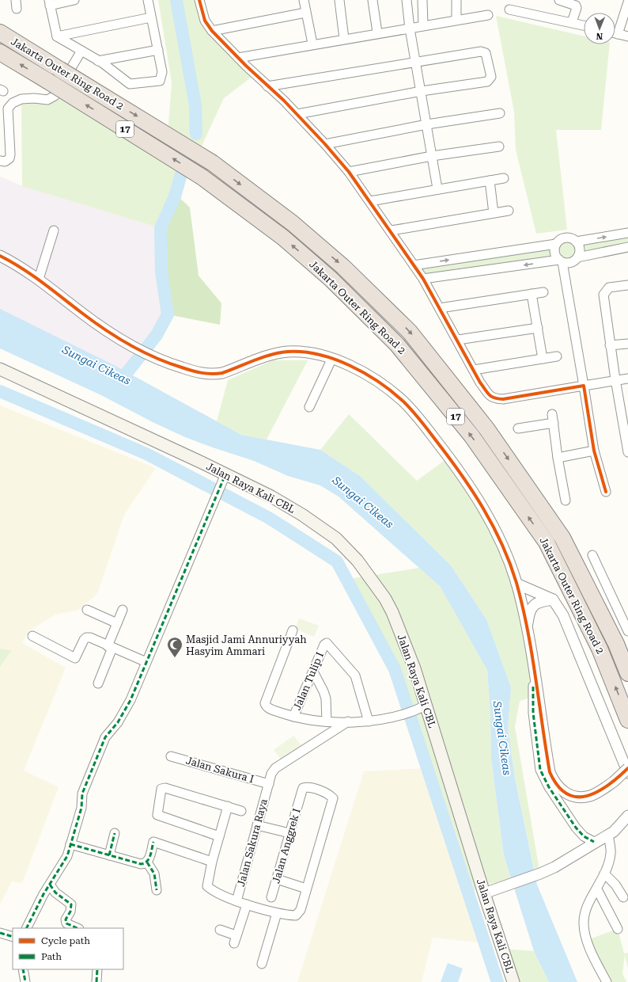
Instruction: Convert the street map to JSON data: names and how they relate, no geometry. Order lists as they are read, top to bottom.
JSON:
{
  "streets": {
    "highway": ["Jakarta Outer Ring Road 2", "17"],
    "main road": ["Jalan Raya Kali CBL"],
    "street": [
      "Jalan Tulip I",
      "Jalan Sakura I",
      "Jalan Sakura Raya",
      "Jalan Anggrek I"
    ]
  },
  "crossings": [
    ["Jalan Sakura I", "Jalan Sakura Raya"]
  ],
  "water": ["Sungai Cikeas"],
  "places": {
    "mosque": ["Masjid Jami Annuriyyah Hasyim Ammari"]
  },
  "legend": ["Cycle path", "Path"],
  "north": "bottom"
}
